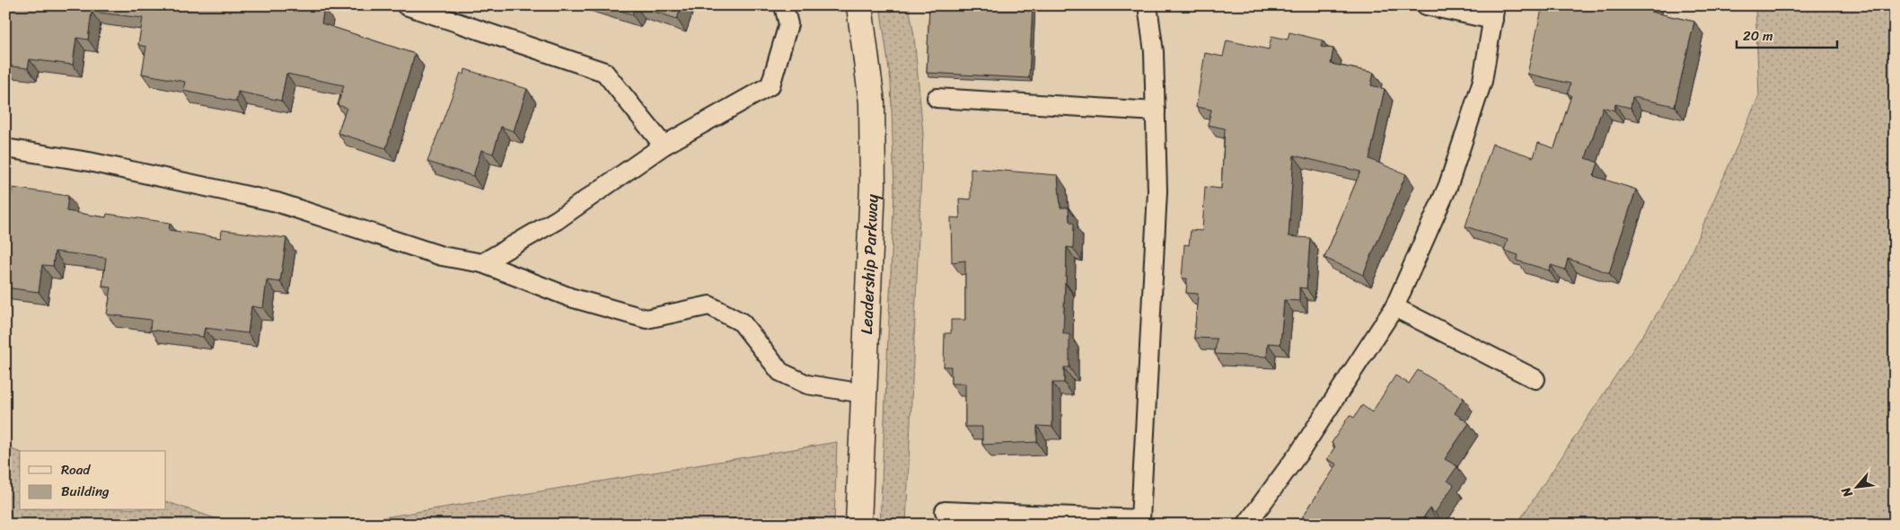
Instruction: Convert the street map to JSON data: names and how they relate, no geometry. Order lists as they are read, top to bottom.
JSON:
{
  "streets": {
    "street": ["Leadership Parkway"]
  },
  "legend": ["Road", "Building"],
  "scale_bar": "20 m",
  "north": "bottom left"
}
